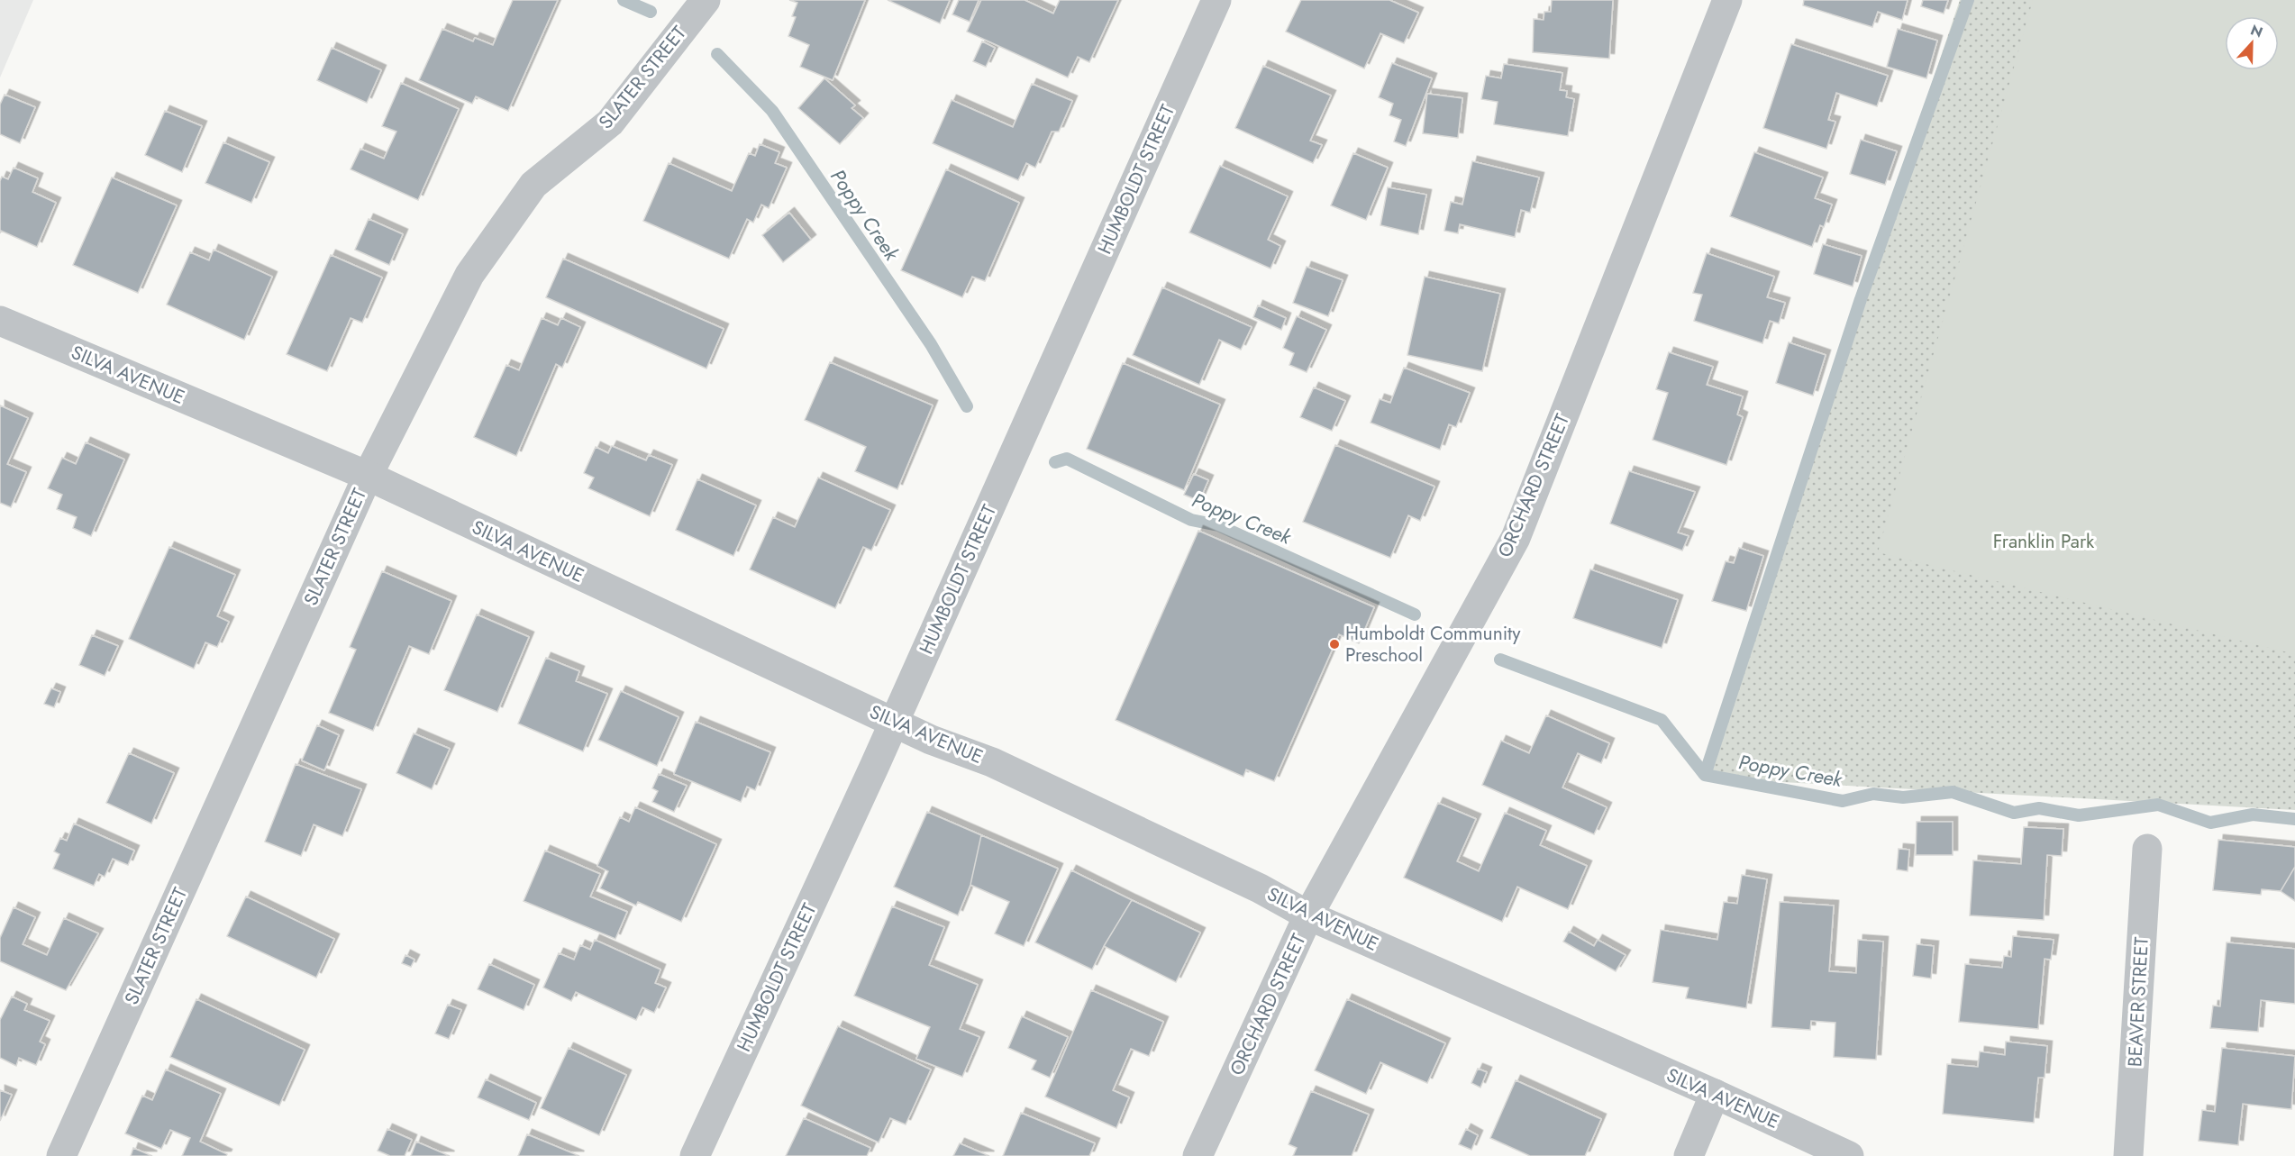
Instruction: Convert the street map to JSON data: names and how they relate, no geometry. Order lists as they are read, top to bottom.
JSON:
{
  "streets": {
    "street": [
      "SLATER STREET",
      "HUMBOLDT STREET",
      "SILVA AVENUE",
      "ORCHARD STREET",
      "BEAVER STREET"
    ]
  },
  "crossings": [
    ["SLATER STREET", "SILVA AVENUE"],
    ["HUMBOLDT STREET", "SILVA AVENUE"],
    ["SILVA AVENUE", "ORCHARD STREET"]
  ],
  "water": ["Poppy Creek"],
  "parks": ["Franklin Park"],
  "places": ["Humboldt Community Preschool"],
  "north": "top"
}
